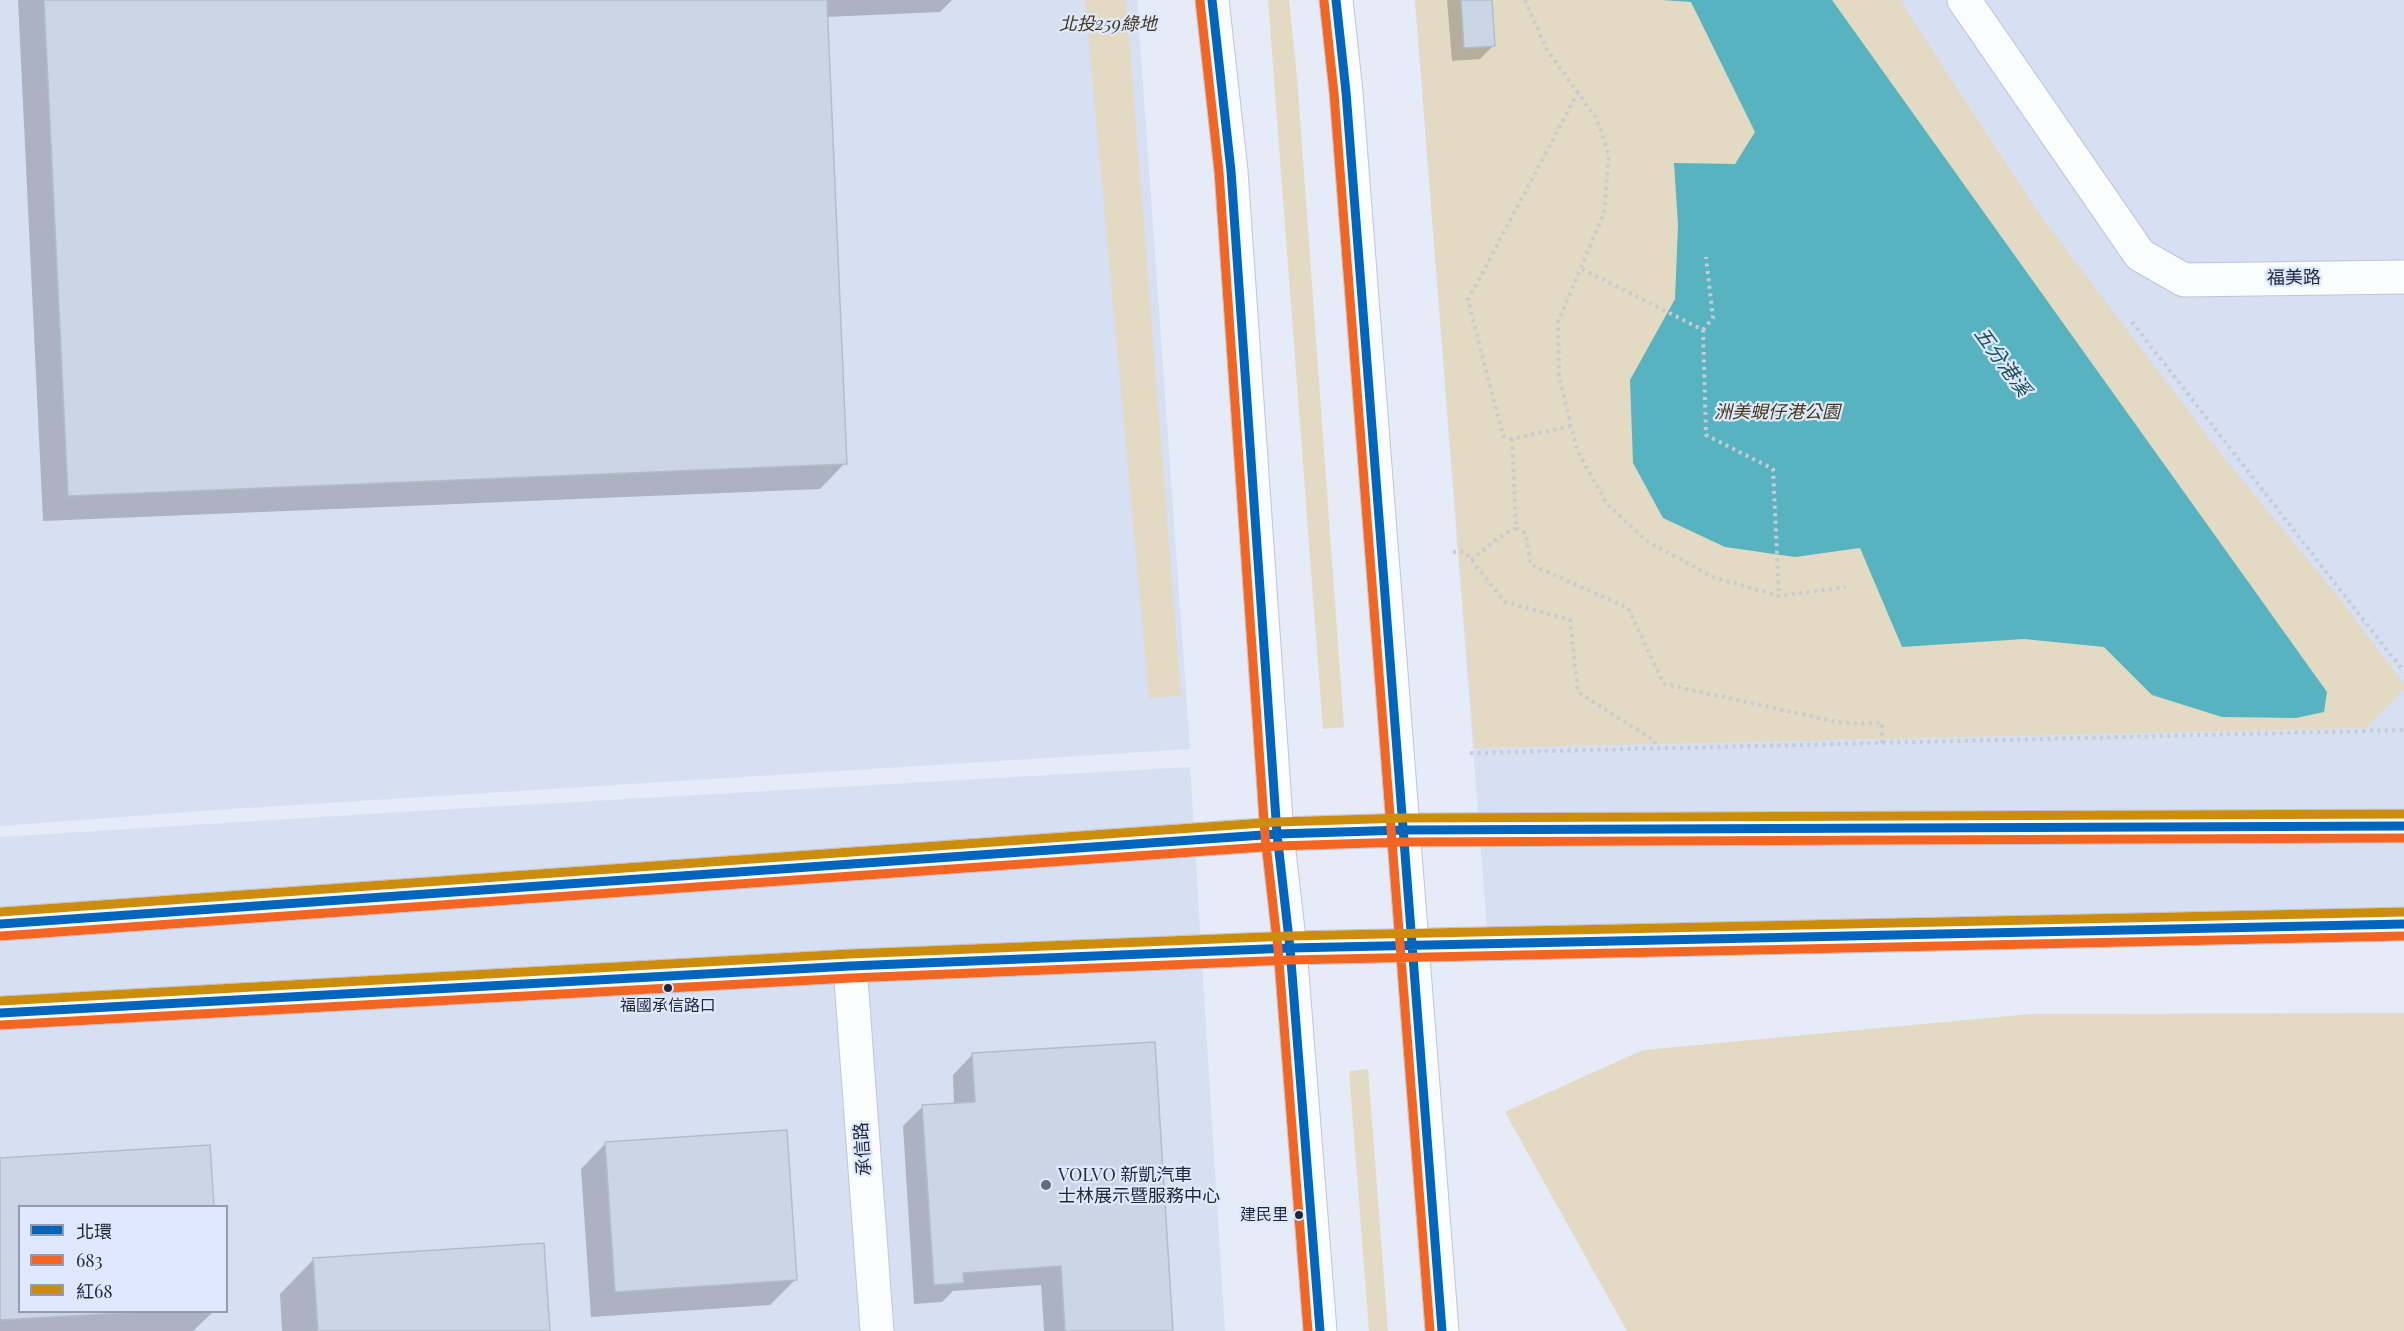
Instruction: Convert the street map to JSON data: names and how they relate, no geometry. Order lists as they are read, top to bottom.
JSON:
{
  "streets": {
    "street": ["福美路", "承信路"]
  },
  "water": ["五分港溪"],
  "parks": ["北投259綠地", "洲美蜆仔港公園"],
  "places": ["福國承信路口", "VOLVO 新凱汽車 士林展示暨服務中心", "建民里"],
  "lines": ["transit line 北環", "transit line 683", "transit line 紅68"],
  "legend": ["北環", "683", "紅68"]
}
